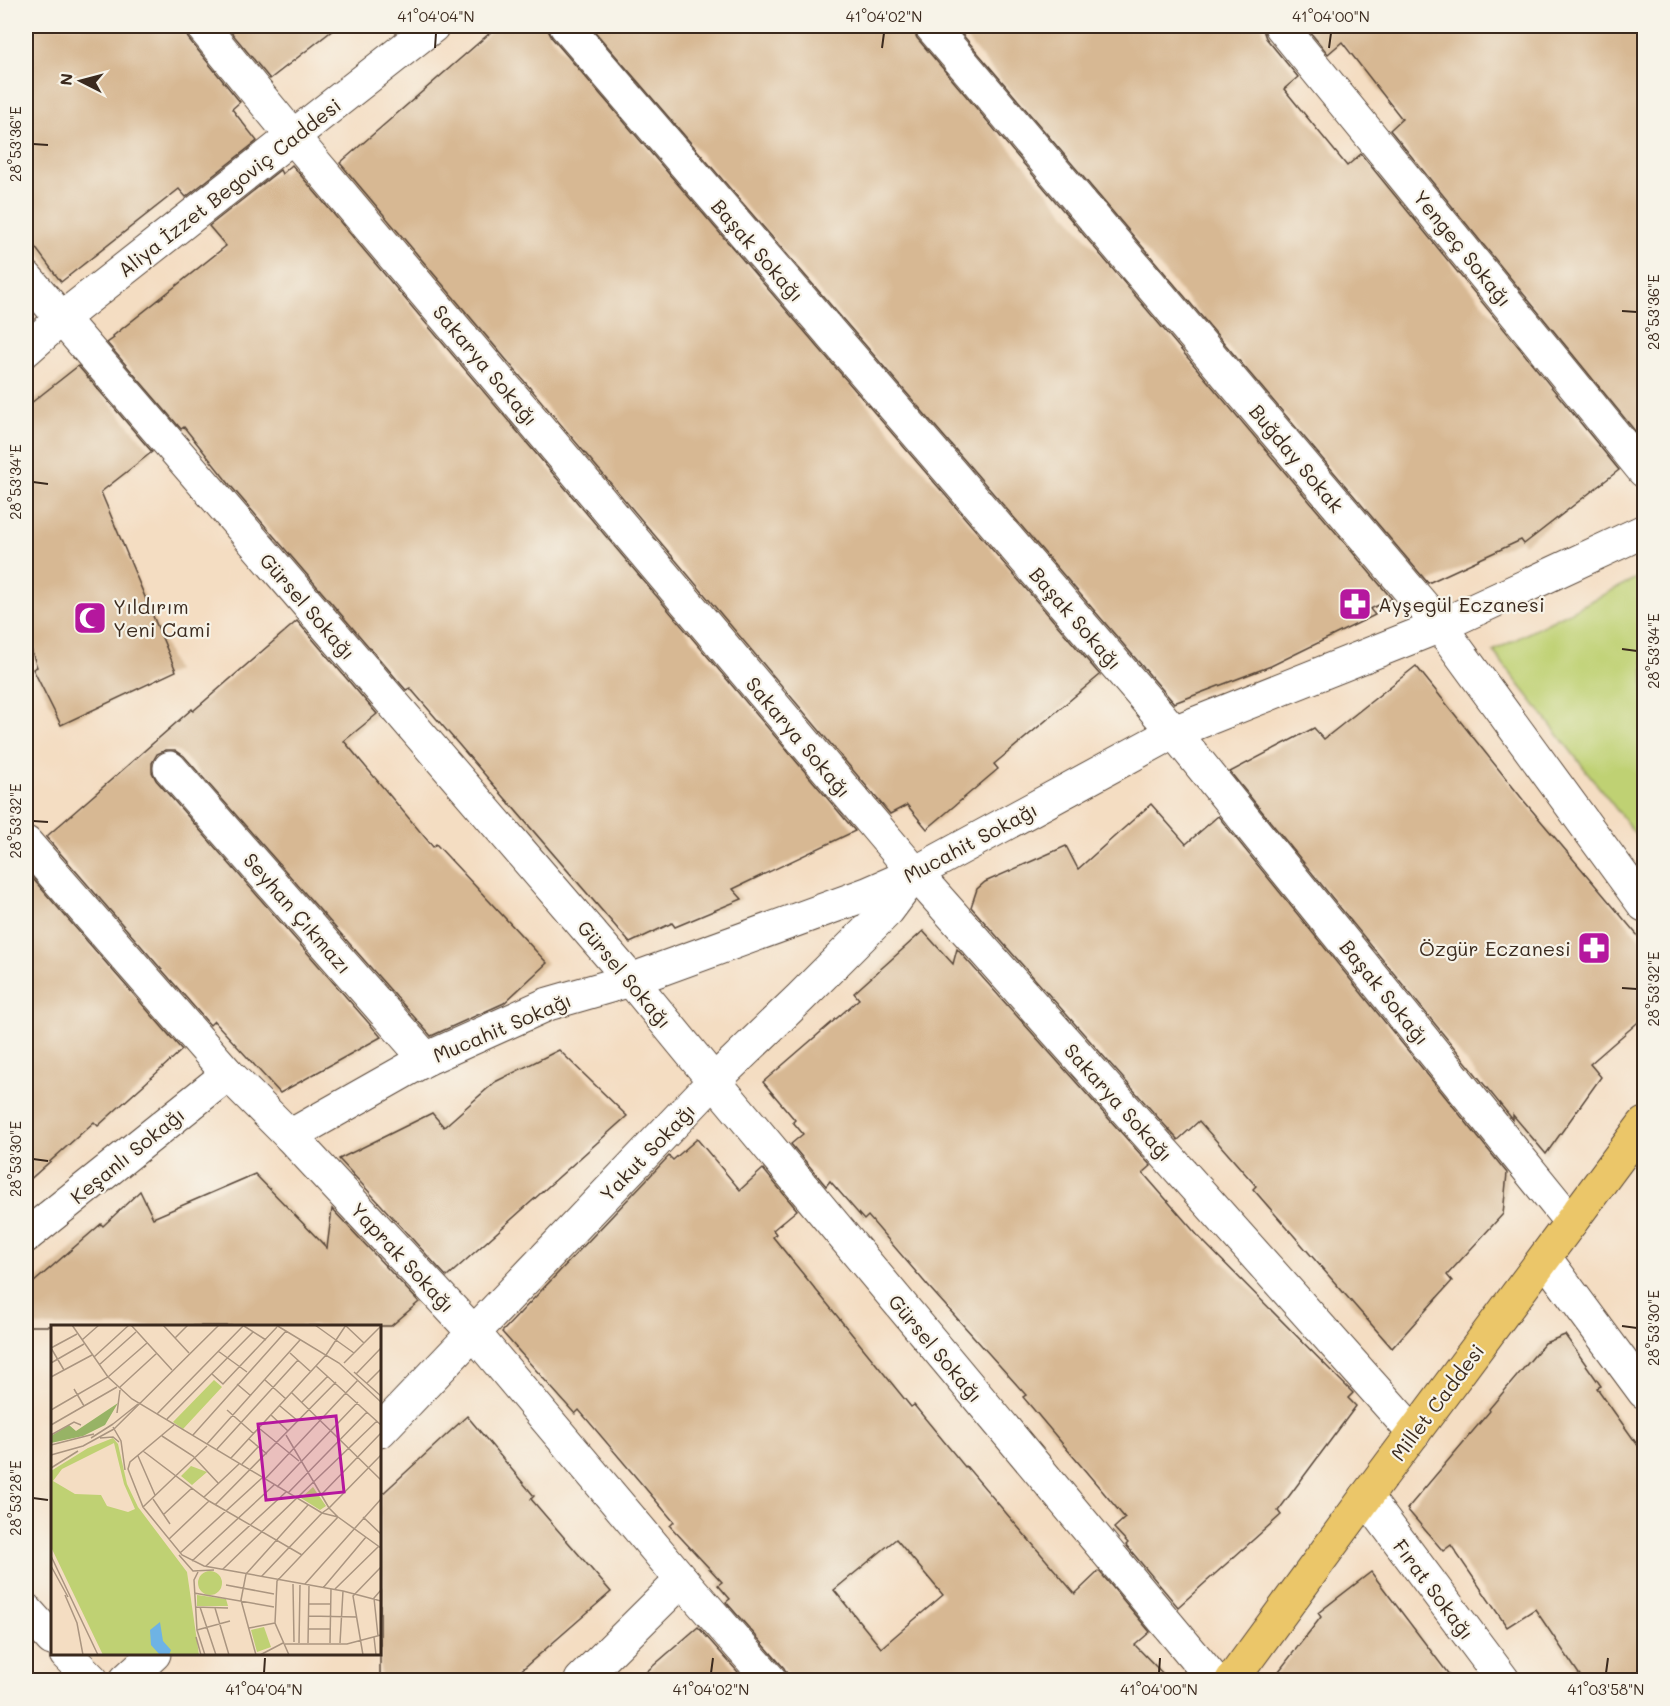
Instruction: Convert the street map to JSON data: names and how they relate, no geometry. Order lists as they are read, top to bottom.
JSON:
{
  "streets": {
    "main road": ["Millet Caddesi"],
    "street": [
      "Aliya İzzet Begoviç Caddesi",
      "Yengeç Sokağı",
      "Başak Sokağı",
      "Sakarya Sokağı",
      "Buğday Sokak",
      "Gürsel Sokağı",
      "Mucahit Sokağı",
      "Seyhan Çıkmazı",
      "Yakut Sokağı",
      "Keşanlı Sokağı",
      "Yaprak Sokağı",
      "Fırat Sokağı"
    ]
  },
  "crossings": [
    ["Aliya İzzet Begoviç Caddesi", "Sakarya Sokağı"],
    ["Aliya İzzet Begoviç Caddesi", "Gürsel Sokağı"],
    ["Başak Sokağı", "Mucahit Sokağı"],
    ["Başak Sokağı", "Millet Caddesi"],
    ["Sakarya Sokağı", "Mucahit Sokağı"],
    ["Sakarya Sokağı", "Yakut Sokağı"],
    ["Sakarya Sokağı", "Millet Caddesi"],
    ["Buğday Sokak", "Mucahit Sokağı"],
    ["Gürsel Sokağı", "Mucahit Sokağı"],
    ["Gürsel Sokağı", "Yakut Sokağı"],
    ["Mucahit Sokağı", "Seyhan Çıkmazı"],
    ["Mucahit Sokağı", "Yakut Sokağı"],
    ["Mucahit Sokağı", "Yaprak Sokağı"],
    ["Yakut Sokağı", "Yaprak Sokağı"],
    ["Keşanlı Sokağı", "Yaprak Sokağı"],
    ["Millet Caddesi", "Fırat Sokağı"]
  ],
  "places": {
    "pharmacy": ["Ayşegül Eczanesi", "Özgür Eczanesi"],
    "mosque": ["Yıldırım Yeni Cami"]
  },
  "north": "left",
  "coordinates": [
    "41°04'04\"N",
    "41°04'02\"N",
    "41°04'00\"N",
    "28°53'36\"E",
    "28°53'34\"E",
    "28°53'32\"E",
    "28°53'30\"E",
    "28°53'28\"E",
    "41°03'58\"N"
  ]
}
